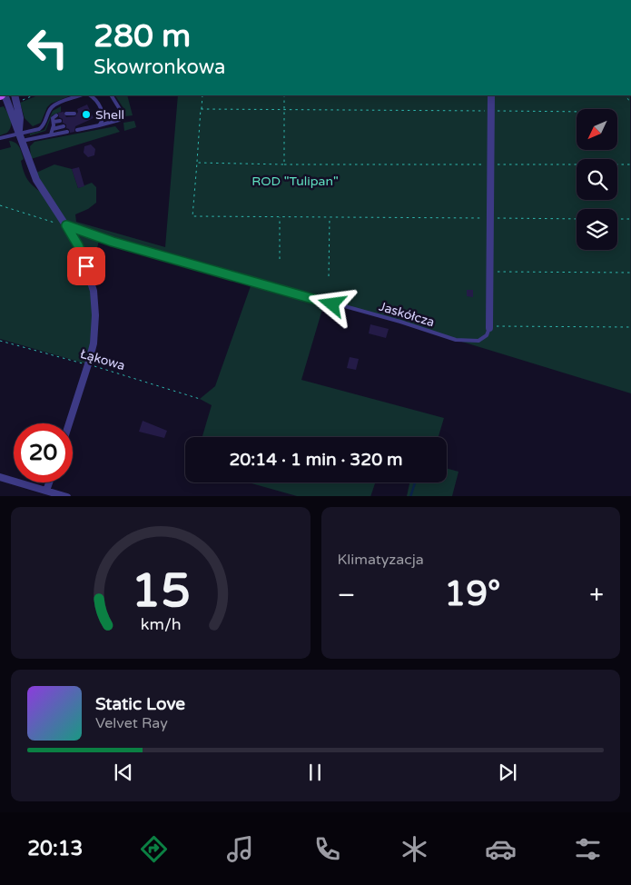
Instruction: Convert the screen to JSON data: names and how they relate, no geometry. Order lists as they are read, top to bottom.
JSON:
{
  "streets": {
    "lane": ["Jaskółcza"],
    "path": ["Łąkowa"]
  },
  "parks": ["ROD \"Tulipan\""],
  "places": ["Shell"],
  "north": "bottom left",
  "page": {
    "turn": ["280 m", "Skowronkowa"],
    "limit": "20",
    "trip": "20:14 · 1 min · 320 m",
    "tile": "Klimatyzacja",
    "heat": ["−", "19°", "+"],
    "song": ["Static Love", "Velvet Ray"],
    "tabs": "20:13",
    "gauge": ["15", "km/h"]
  }
}
